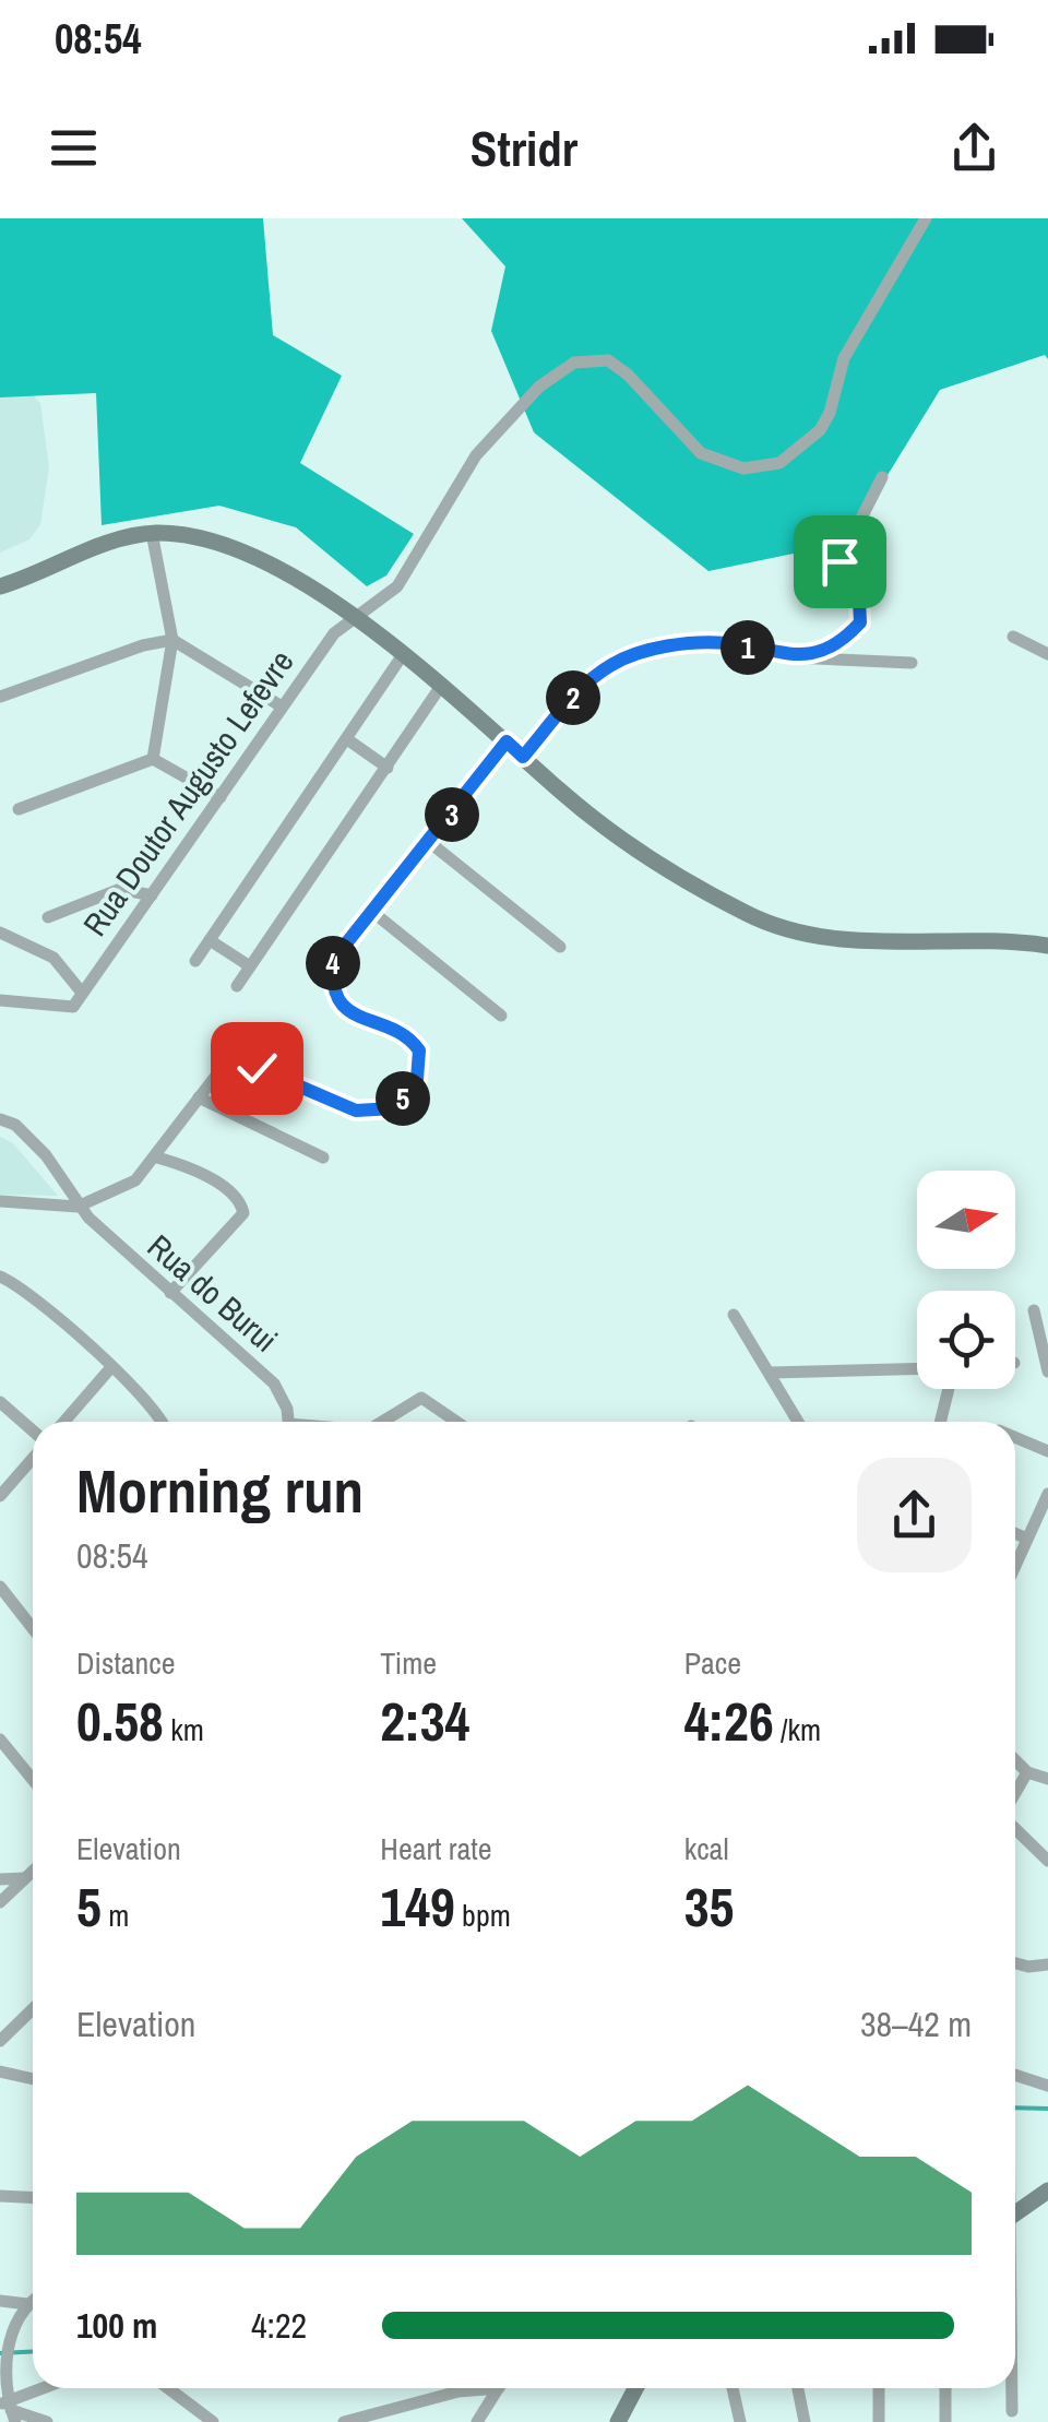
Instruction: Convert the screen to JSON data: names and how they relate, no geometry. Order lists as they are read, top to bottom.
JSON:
{
  "streets": {
    "street": ["Rua Doutor Augusto Lefevre", "Rua do Burui"]
  },
  "north": "right",
  "page": {
    "status": "08:54",
    "header": "Stridr",
    "pins": [
      "1",
      "2",
      "3",
      "4",
      "5"
    ],
    "heading": ["Morning run", "08:54"],
    "stats": [
      ["Distance", "0.58 km"],
      ["Time", "2:34"],
      ["Pace", "4:26 /km"],
      ["Elevation", "5 m"],
      ["Heart rate", "149 bpm"],
      ["kcal", "35"]
    ],
    "chart": ["Elevation", "38–42 m"],
    "list": [
      {
        "name": "100 m",
        "note": "4:22"
      }
    ]
  }
}
